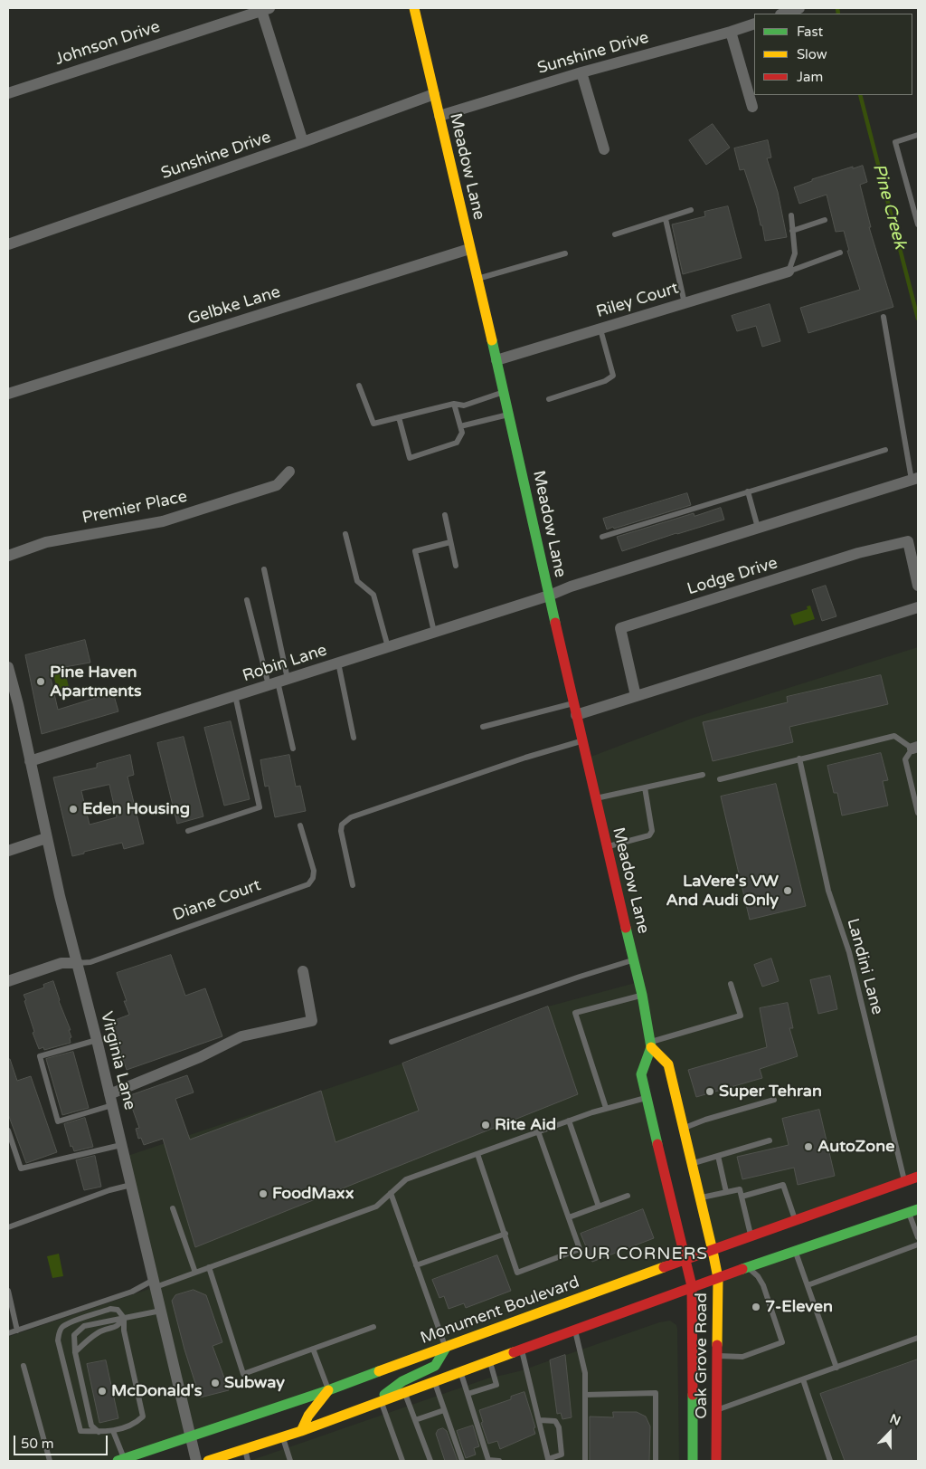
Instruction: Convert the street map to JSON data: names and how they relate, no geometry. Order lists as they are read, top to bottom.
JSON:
{
  "streets": {
    "main road": ["Meadow Lane", "Monument Boulevard", "Oak Grove Road"],
    "street": [
      "Johnson Drive",
      "Sunshine Drive",
      "Riley Court",
      "Gelbke Lane",
      "Premier Place",
      "Lodge Drive",
      "Robin Lane",
      "Virginia Lane"
    ],
    "lane": ["Diane Court", "Landini Lane"]
  },
  "crossings": [
    ["Sunshine Drive", "Meadow Lane"],
    ["Meadow Lane", "Riley Court"],
    ["Meadow Lane", "Gelbke Lane"],
    ["Meadow Lane", "Robin Lane"],
    ["Meadow Lane", "Monument Boulevard"],
    ["Meadow Lane", "Oak Grove Road"],
    ["Robin Lane", "Virginia Lane"],
    ["Diane Court", "Virginia Lane"],
    ["Landini Lane", "Monument Boulevard"],
    ["Virginia Lane", "Monument Boulevard"],
    ["Monument Boulevard", "Oak Grove Road"]
  ],
  "districts": ["FOUR CORNERS"],
  "water": ["Pine Creek"],
  "places": [
    "Pine Haven Apartments",
    "Eden Housing",
    "LaVere's VW And Audi Only",
    "Super Tehran",
    "Rite Aid",
    "AutoZone",
    "FoodMaxx",
    "7-Eleven",
    "Subway",
    "McDonald's"
  ],
  "legend": ["Fast", "Slow", "Jam"],
  "scale_bar": "50 m",
  "north": "top"
}
